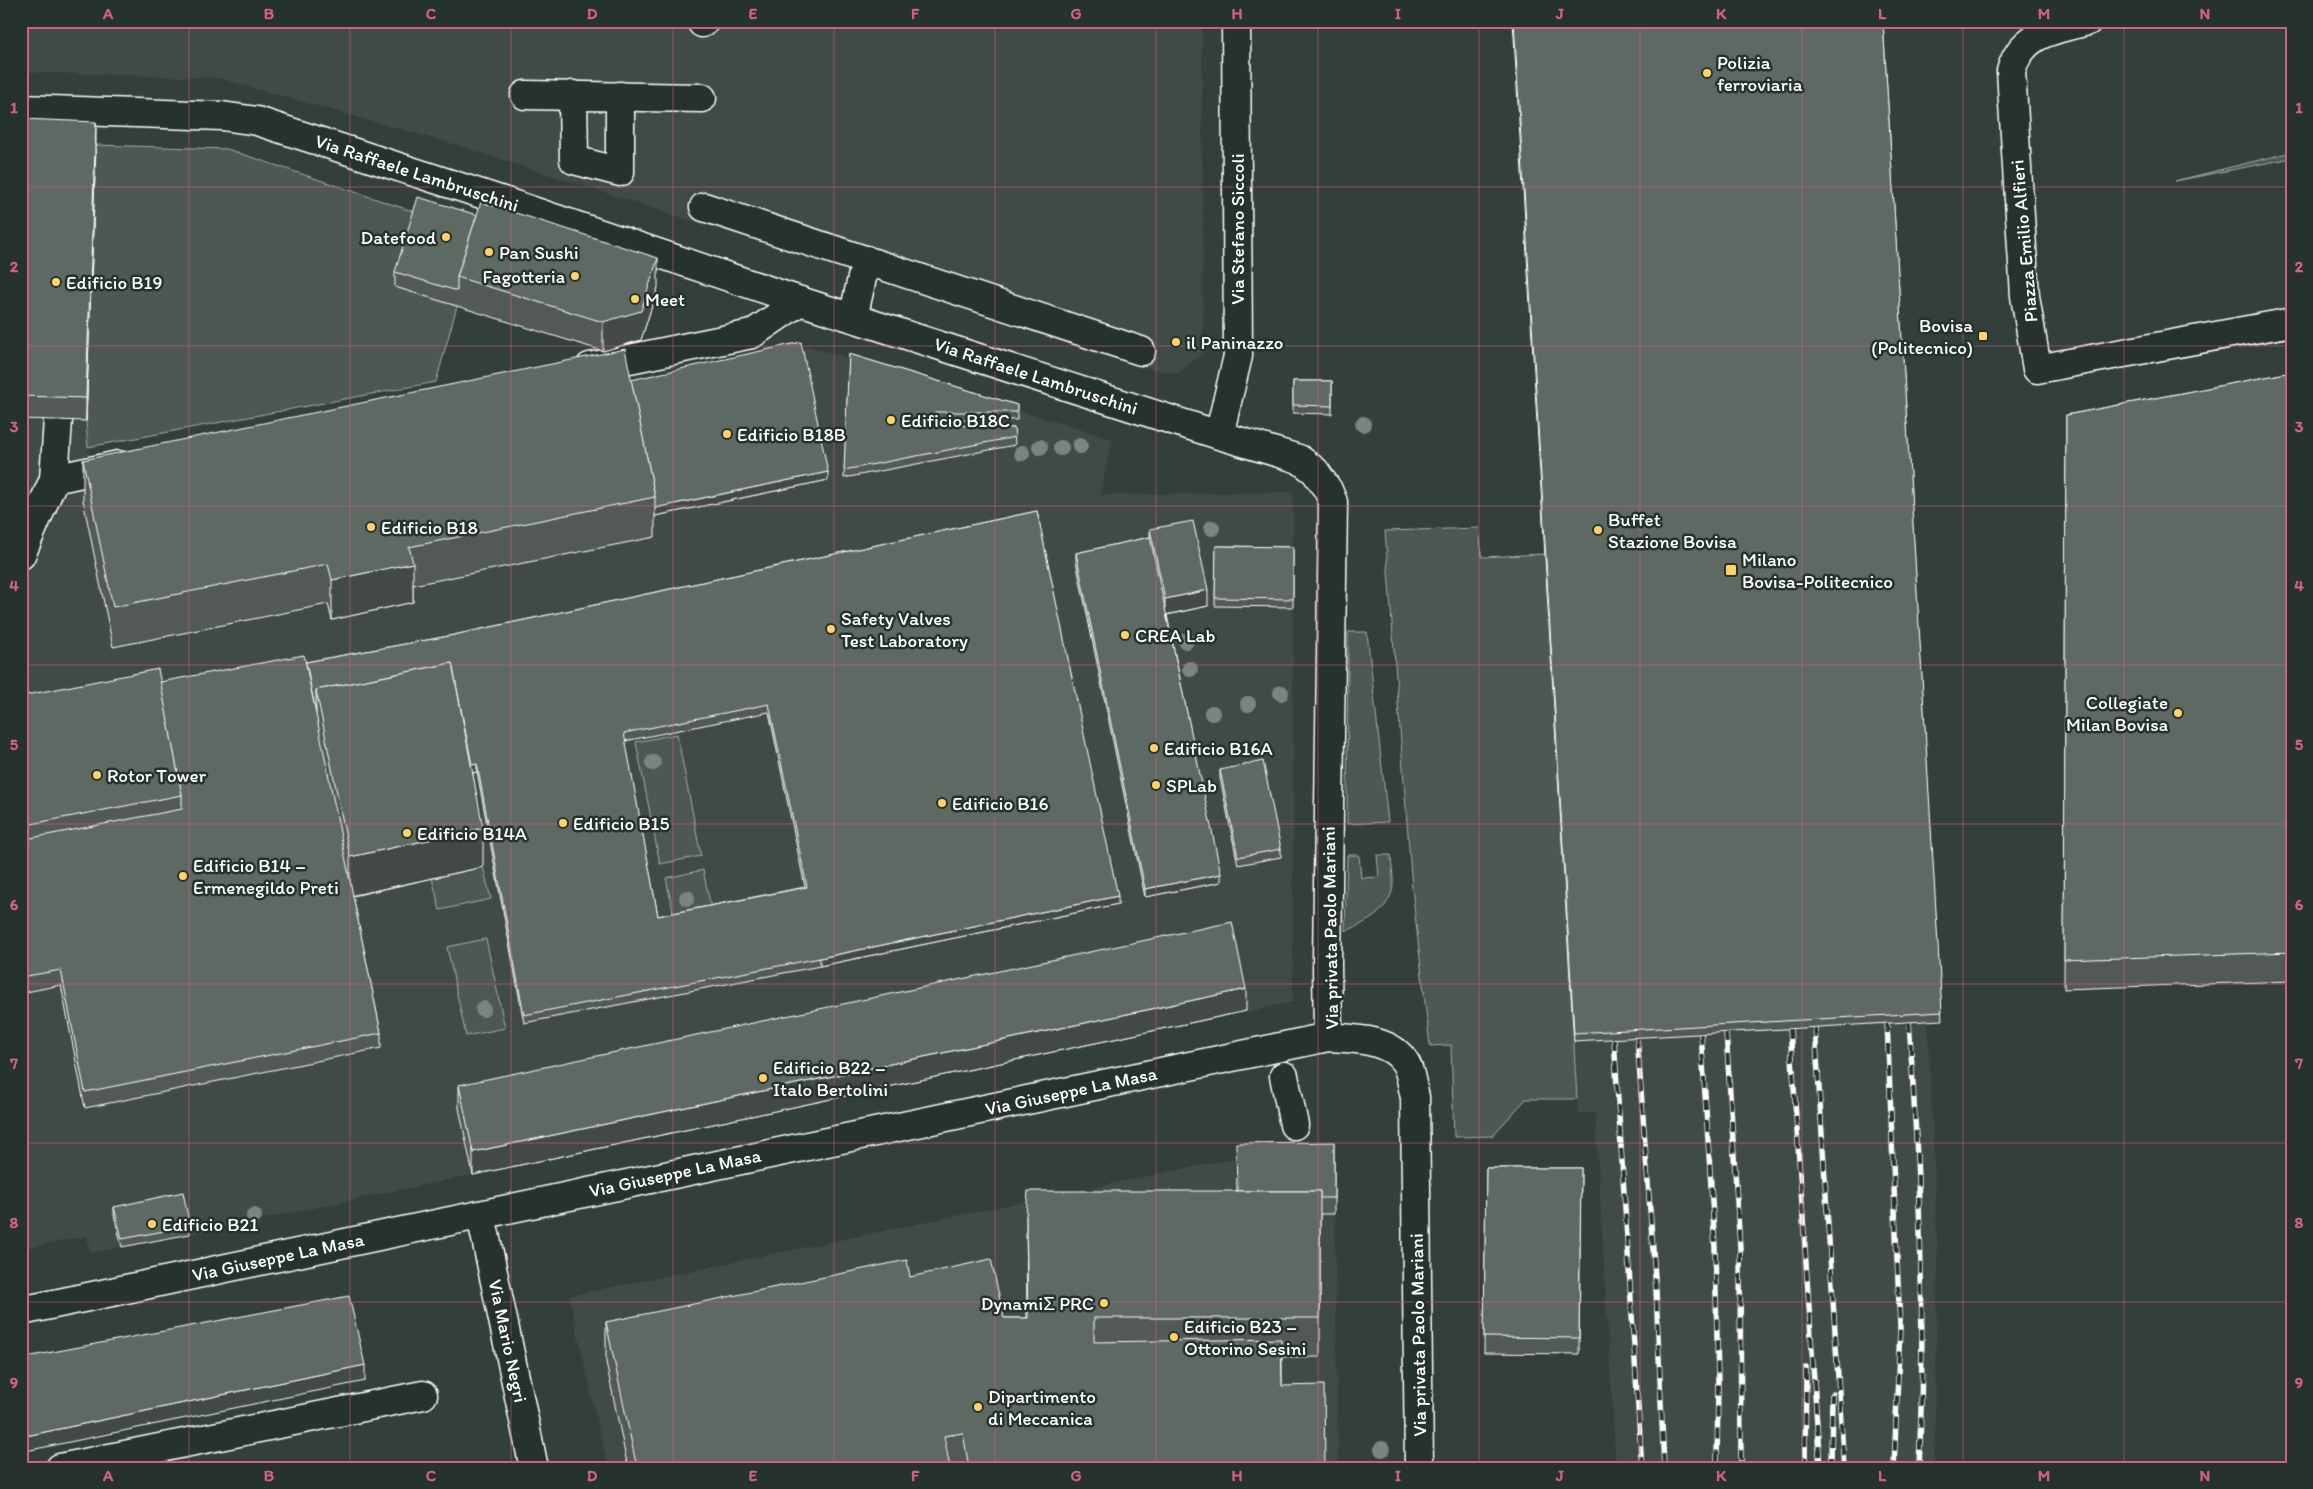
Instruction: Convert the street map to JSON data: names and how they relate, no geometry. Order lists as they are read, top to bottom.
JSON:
{
  "streets": {
    "street": [
      "Via Raffaele Lambruschini",
      "Via Stefano Siccoli",
      "Piazza Emilio Alfieri",
      "Via privata Paolo Mariani",
      "Via Giuseppe La Masa",
      "Via Mario Negri"
    ]
  },
  "crossings": [
    ["Via Raffaele Lambruschini", "Via Stefano Siccoli"],
    ["Via Raffaele Lambruschini", "Via privata Paolo Mariani"],
    ["Via Stefano Siccoli", "Via privata Paolo Mariani"],
    ["Via privata Paolo Mariani", "Via Giuseppe La Masa"],
    ["Via Giuseppe La Masa", "Via Mario Negri"]
  ],
  "places": {
    "other": [
      "Polizia ferroviaria",
      "Datefood",
      "Pan Sushi",
      "Fagotteria",
      "Edificio B19",
      "Meet",
      "il Paninazzo",
      "Edificio B18C",
      "Edificio B18B",
      "Edificio B18",
      "Buffet Stazione Bovisa",
      "Safety Valves Test Laboratory",
      "CREA Lab",
      "Collegiate Milan Bovisa",
      "Edificio B16A",
      "Rotor Tower",
      "SPLab",
      "Edificio B16",
      "Edificio B15",
      "Edificio B14A",
      "Edificio B14 – Ermenegildo Preti",
      "Edificio B22 – Italo Bertolini",
      "Edificio B21",
      "DynamiΣ PRC",
      "Edificio B23 – Ottorino Sesini",
      "Dipartimento di Meccanica"
    ],
    "transit": ["Bovisa (Politecnico)", "Milano Bovisa-Politecnico"]
  },
  "grid": {
    "columns": [
      "A",
      "B",
      "C",
      "D",
      "E",
      "F",
      "G",
      "H",
      "I",
      "J",
      "K",
      "L",
      "M",
      "N"
    ],
    "rows": [
      "1",
      "2",
      "3",
      "4",
      "5",
      "6",
      "7",
      "8",
      "9"
    ]
  }
}
